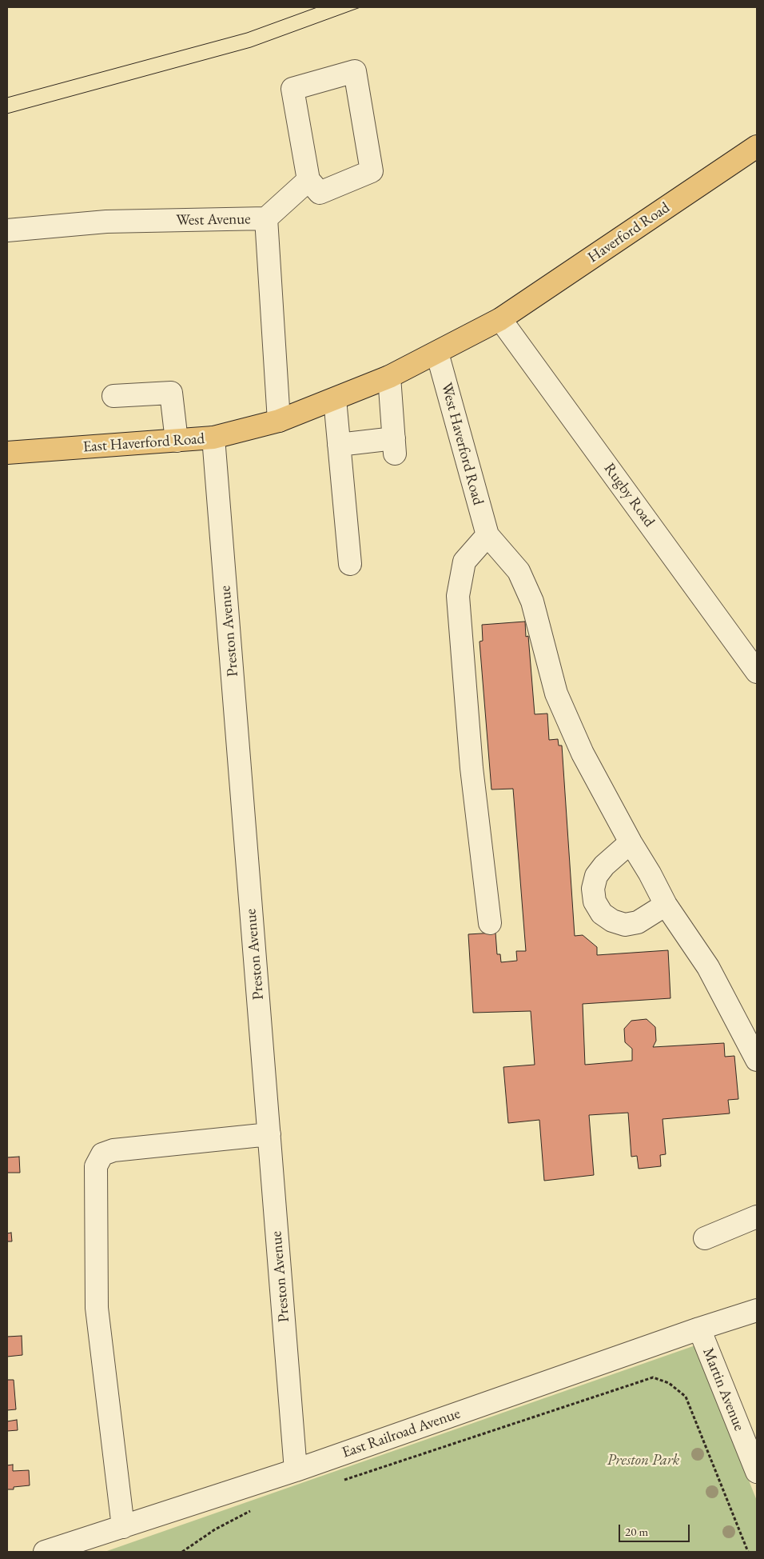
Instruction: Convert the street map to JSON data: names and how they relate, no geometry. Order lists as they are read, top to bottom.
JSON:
{
  "streets": {
    "main road": ["Haverford Road", "East Haverford Road"],
    "street": [
      "West Avenue",
      "West Haverford Road",
      "Rugby Road",
      "Preston Avenue",
      "Martin Avenue",
      "East Railroad Avenue"
    ]
  },
  "crossings": [
    ["West Avenue", "East Haverford Road"],
    ["Haverford Road", "Rugby Road"],
    ["East Haverford Road", "Preston Avenue"],
    ["Preston Avenue", "East Railroad Avenue"],
    ["Martin Avenue", "East Railroad Avenue"]
  ],
  "parks": ["Preston Park"],
  "scale_bar": "20 m"
}
